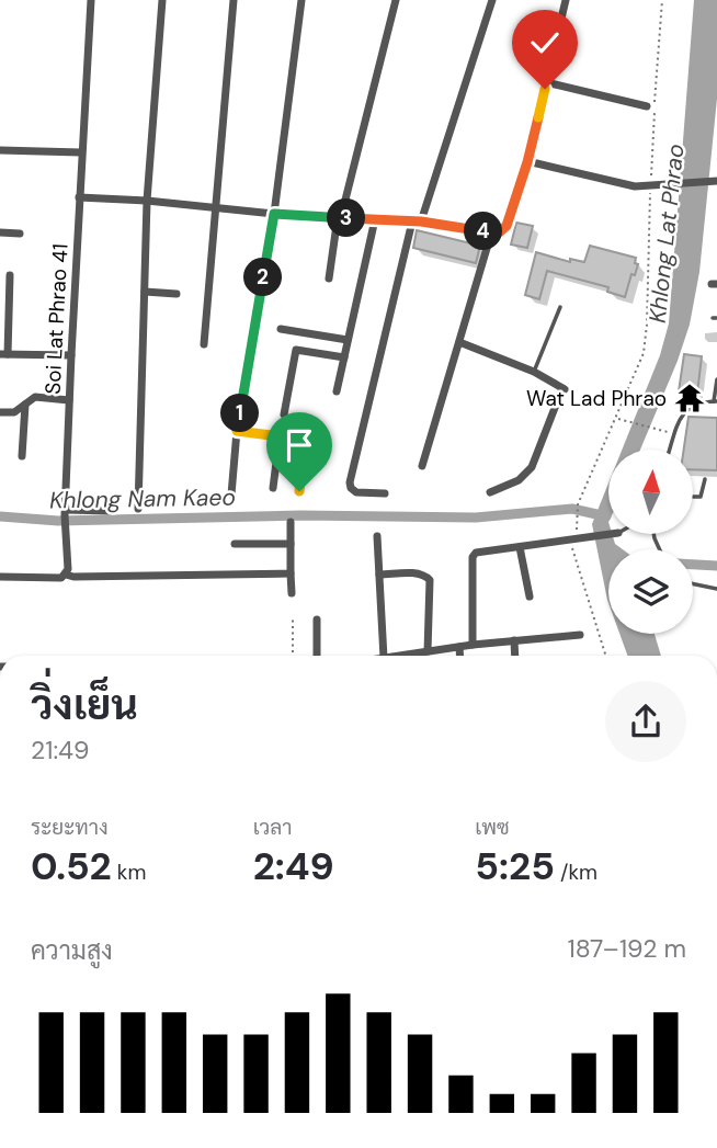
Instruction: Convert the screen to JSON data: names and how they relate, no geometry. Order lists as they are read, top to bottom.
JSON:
{
  "streets": {
    "street": ["Soi Lat Phrao 41"]
  },
  "water": ["Khlong Lat Phrao", "Khlong Nam Kaeo"],
  "places": {
    "temple": ["Wat Lad Phrao"]
  },
  "north": "top",
  "page": {
    "pins": [
      "3",
      "4",
      "2",
      "1"
    ],
    "heading": ["วิ่งเย็น", "21:49"],
    "stats": [
      ["ระยะทาง", "0.52 km"],
      ["เวลา", "2:49"],
      ["เพซ", "5:25 /km"]
    ],
    "chart": ["ความสูง", "187–192 m"]
  }
}
